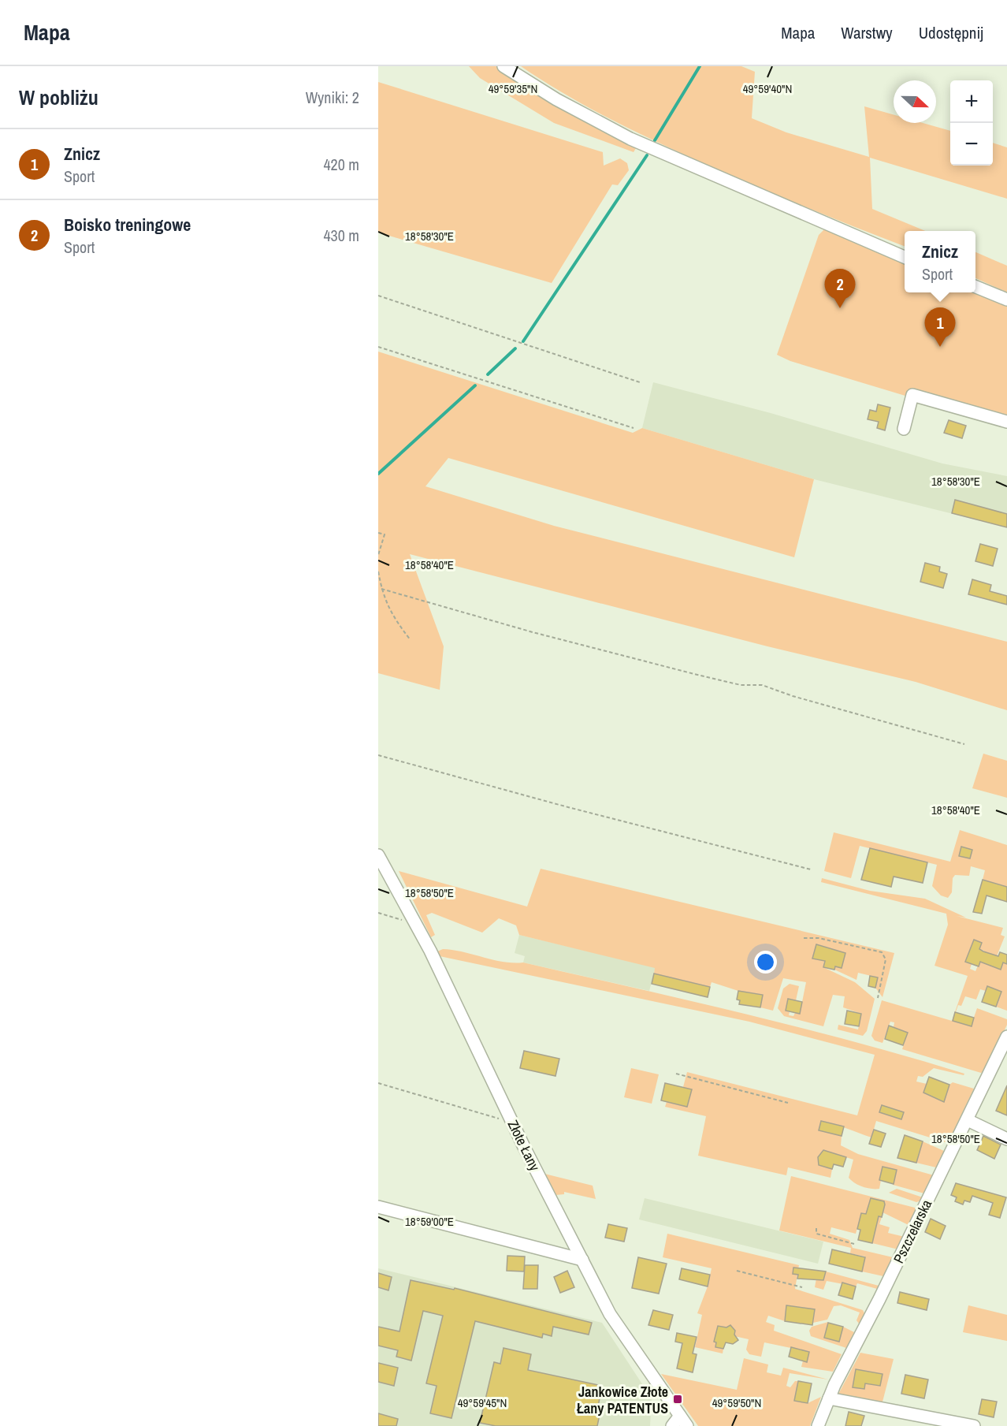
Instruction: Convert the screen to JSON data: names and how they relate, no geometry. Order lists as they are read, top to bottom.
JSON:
{
  "streets": {
    "street": ["Złote Łany", "Pszczelarska"]
  },
  "places": {
    "transit": ["Jankowice Złote Łany PATENTUS"]
  },
  "north": "right",
  "page": {
    "header": "Mapa",
    "nav": ["Mapa", "Warstwy", "Udostępnij"],
    "heading": ["W pobliżu", "Wyniki: 2"],
    "map_buttons": ["+", "−"],
    "list": [
      {
        "mark": "1",
        "name": "Znicz",
        "note": "Sport",
        "value": "420 m"
      },
      {
        "mark": "2",
        "name": "Boisko treningowe",
        "note": "Sport",
        "value": "430 m"
      }
    ],
    "popup": ["Znicz", "Sport"],
    "pins": ["2", "1"]
  },
  "coordinates": [
    "49°59'40\"N",
    "49°59'35\"N",
    "18°58'30\"E",
    "18°58'40\"E",
    "18°58'50\"E",
    "18°59'00\"E",
    "49°59'45\"N",
    "49°59'50\"N"
  ]
}
